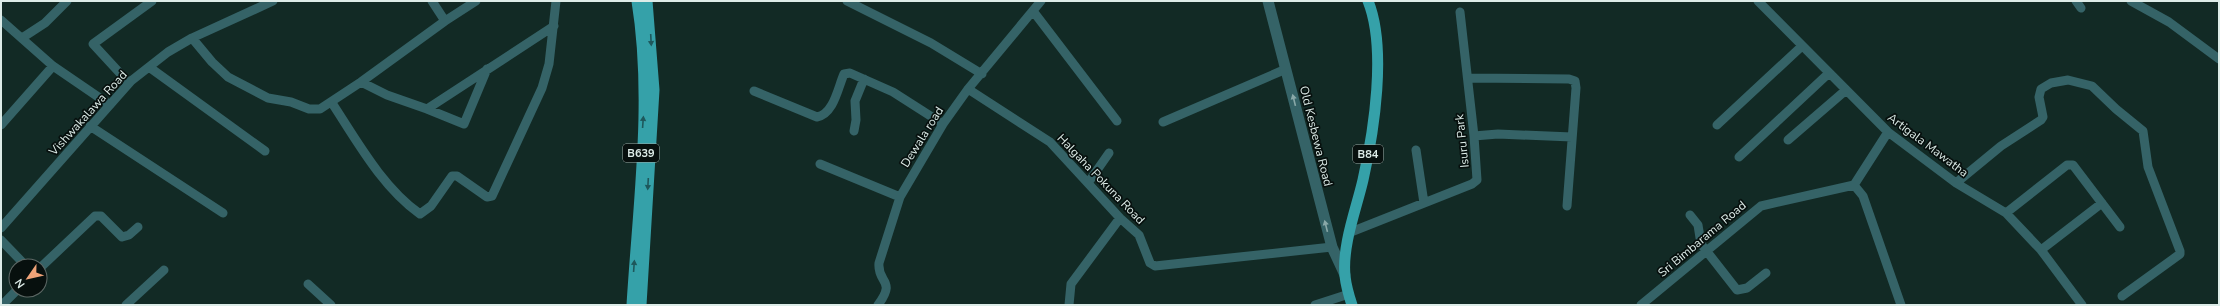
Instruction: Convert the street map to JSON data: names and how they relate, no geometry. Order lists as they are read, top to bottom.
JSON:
{
  "streets": {
    "main road": ["B639", "B84"],
    "street": [
      "Vishwakalawa Road",
      "Old Kesbewa Road",
      "Dewala road",
      "Isuru Park",
      "Artigala Mawatha",
      "Halgaha Pokuna Road",
      "Sri Bimbarama Road"
    ]
  },
  "crossings": [
    ["Old Kesbewa Road", "B84"],
    ["Old Kesbewa Road", "Halgaha Pokuna Road"],
    ["Dewala road", "Halgaha Pokuna Road"],
    ["Isuru Park", "B84"]
  ],
  "one_way": ["Old Kesbewa Road"],
  "north": "bottom left"
}
